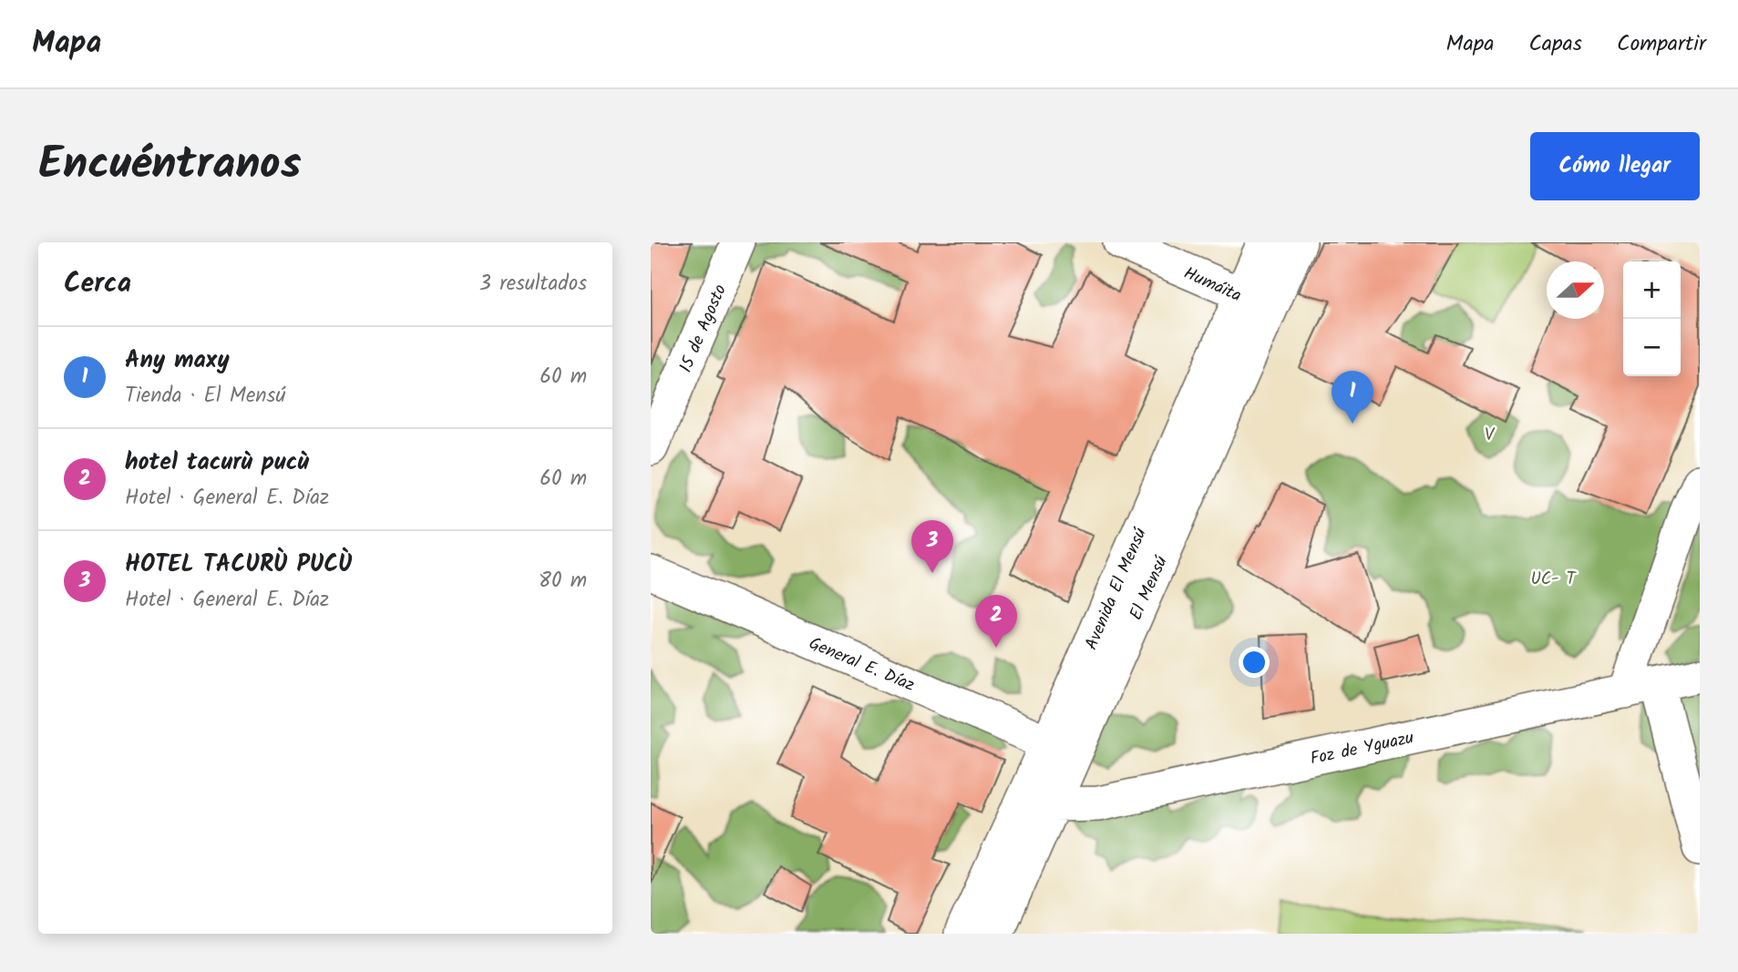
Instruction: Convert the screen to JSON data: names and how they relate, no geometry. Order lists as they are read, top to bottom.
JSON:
{
  "streets": {
    "street": [
      "Humáita",
      "15 de Agosto",
      "El Mensú",
      "Avenida El Mensú",
      "General E. Díaz",
      "Foz de Yguazu"
    ]
  },
  "crossings": [
    ["Humáita", "El Mensú"],
    ["Humáita", "Avenida El Mensú"],
    ["El Mensú", "Avenida El Mensú"],
    ["El Mensú", "General E. Díaz"],
    ["El Mensú", "Foz de Yguazu"],
    ["Avenida El Mensú", "General E. Díaz"]
  ],
  "parks": ["V", "UC- T"],
  "north": "right",
  "page": {
    "header": "Mapa",
    "nav": ["Mapa", "Capas", "Compartir"],
    "title": "Encuéntranos",
    "buttons": "Cómo llegar",
    "heading": ["Cerca", "3 resultados"],
    "map_buttons": ["+", "−"],
    "list": [
      {
        "mark": "1",
        "name": "Any maxy",
        "note": "Tienda · El Mensú",
        "value": "60 m"
      },
      {
        "mark": "2",
        "name": "hotel tacurù pucù",
        "note": "Hotel · General E. Díaz",
        "value": "60 m"
      },
      {
        "mark": "3",
        "name": "HOTEL TACURÙ PUCÙ",
        "note": "Hotel · General E. Díaz",
        "value": "80 m"
      }
    ],
    "pins": ["1", "3", "2"]
  }
}
